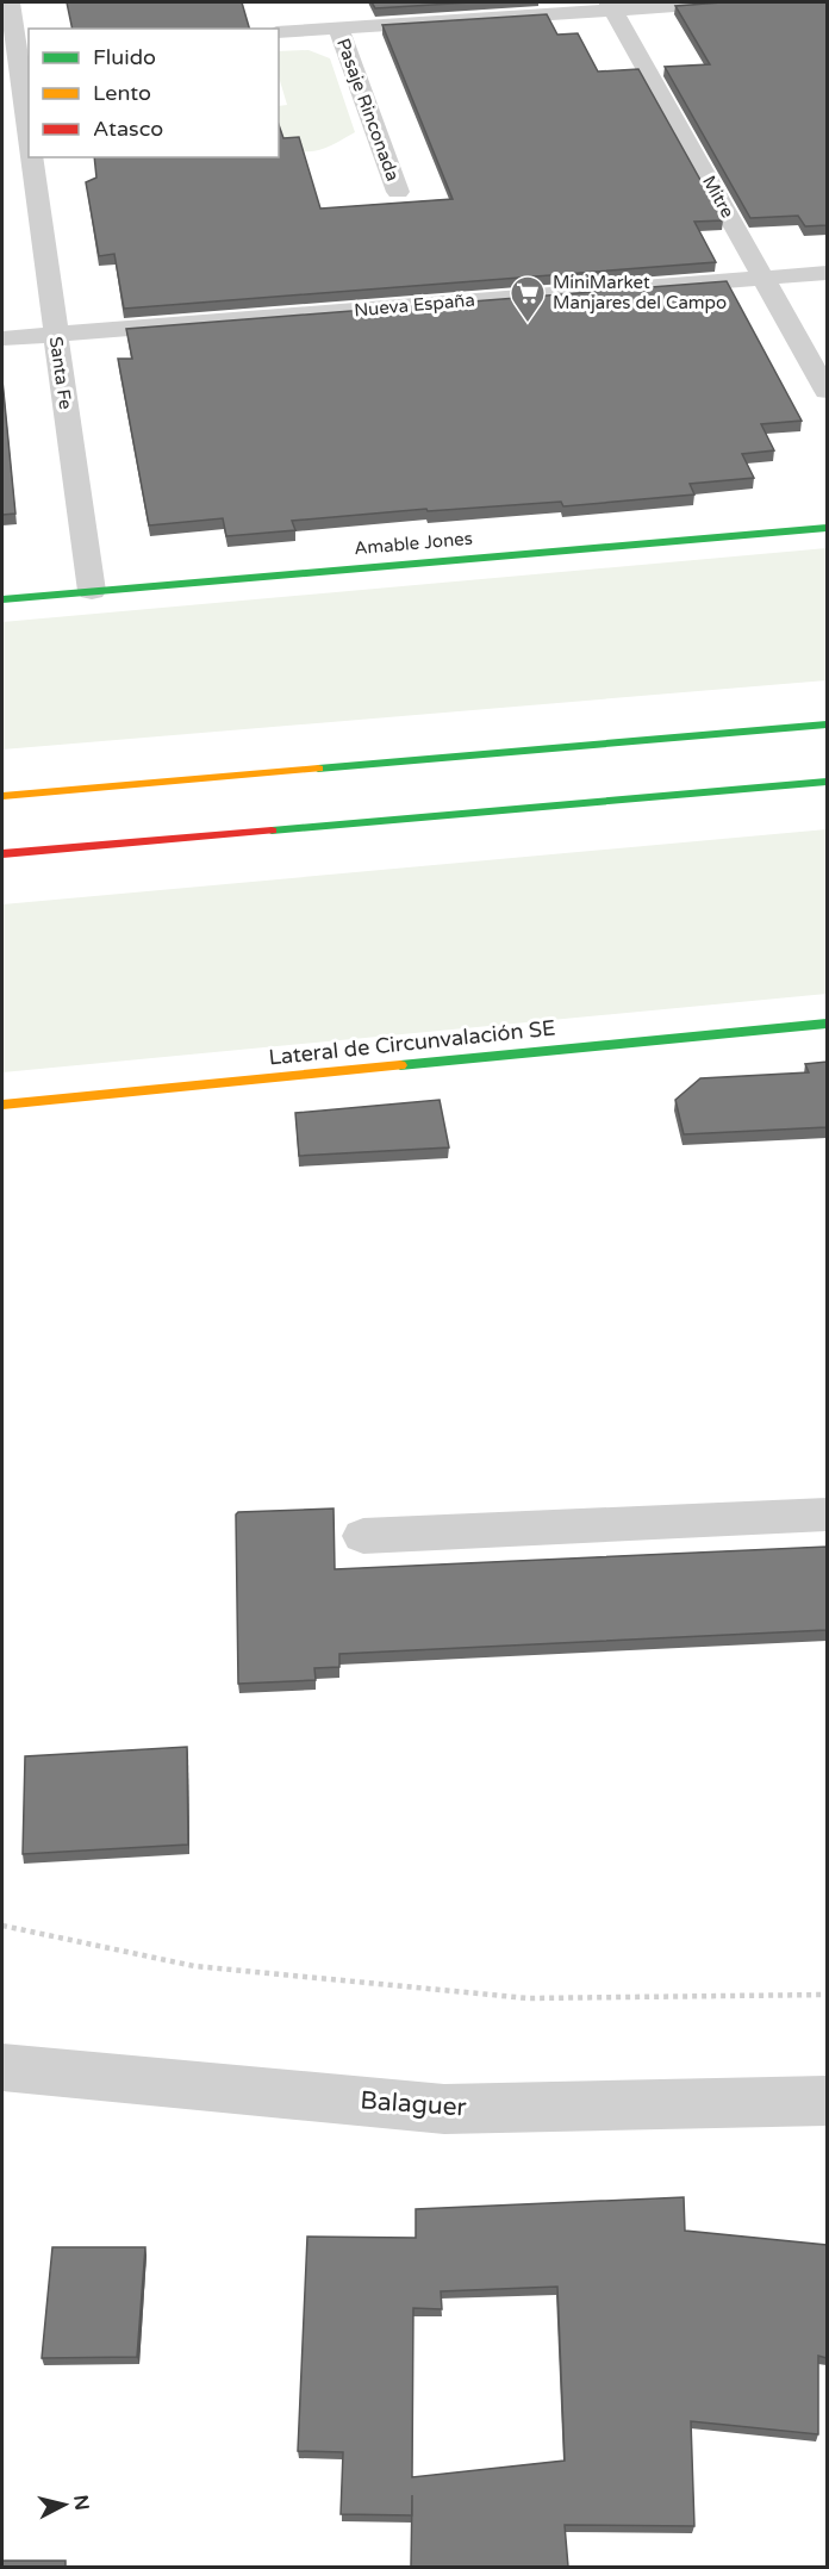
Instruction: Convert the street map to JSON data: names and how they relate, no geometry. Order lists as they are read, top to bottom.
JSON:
{
  "streets": {
    "main road": ["Amable Jones", "Lateral de Circunvalación SE"],
    "street": [
      "Pasaje Rinconada",
      "Mitre",
      "Nueva España",
      "Santa Fe",
      "Balaguer"
    ]
  },
  "crossings": [
    ["Mitre", "Nueva España"],
    ["Nueva España", "Santa Fe"],
    ["Santa Fe", "Amable Jones"]
  ],
  "places": {
    "supermarket": ["MiniMarket Manjares del Campo"]
  },
  "legend": ["Fluido", "Lento", "Atasco"],
  "north": "right"
}
